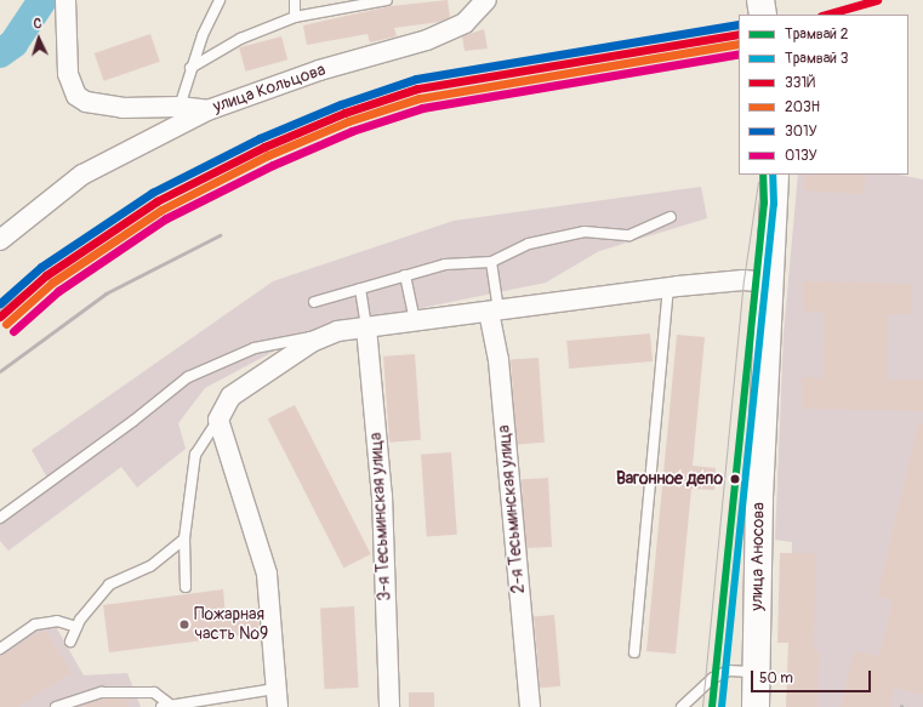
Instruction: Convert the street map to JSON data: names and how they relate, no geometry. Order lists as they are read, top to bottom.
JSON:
{
  "streets": {
    "main road": ["улица Аносова"],
    "street": ["улица Кольцова", "2-я Тесьминская улица", "3-я Тесьминская улица"]
  },
  "places": ["Вагонное депо", "Пожарная часть №9"],
  "lines": [
    "transit line 331Й",
    "transit line 301У",
    "transit line 203Н",
    "transit line 013У",
    "tram line 2",
    "tram line 3"
  ],
  "legend": [
    "Трамвай 2",
    "Трамвай 3",
    "331Й",
    "203Н",
    "301У",
    "013У"
  ],
  "scale_bar": "50 m",
  "north": "top"
}
